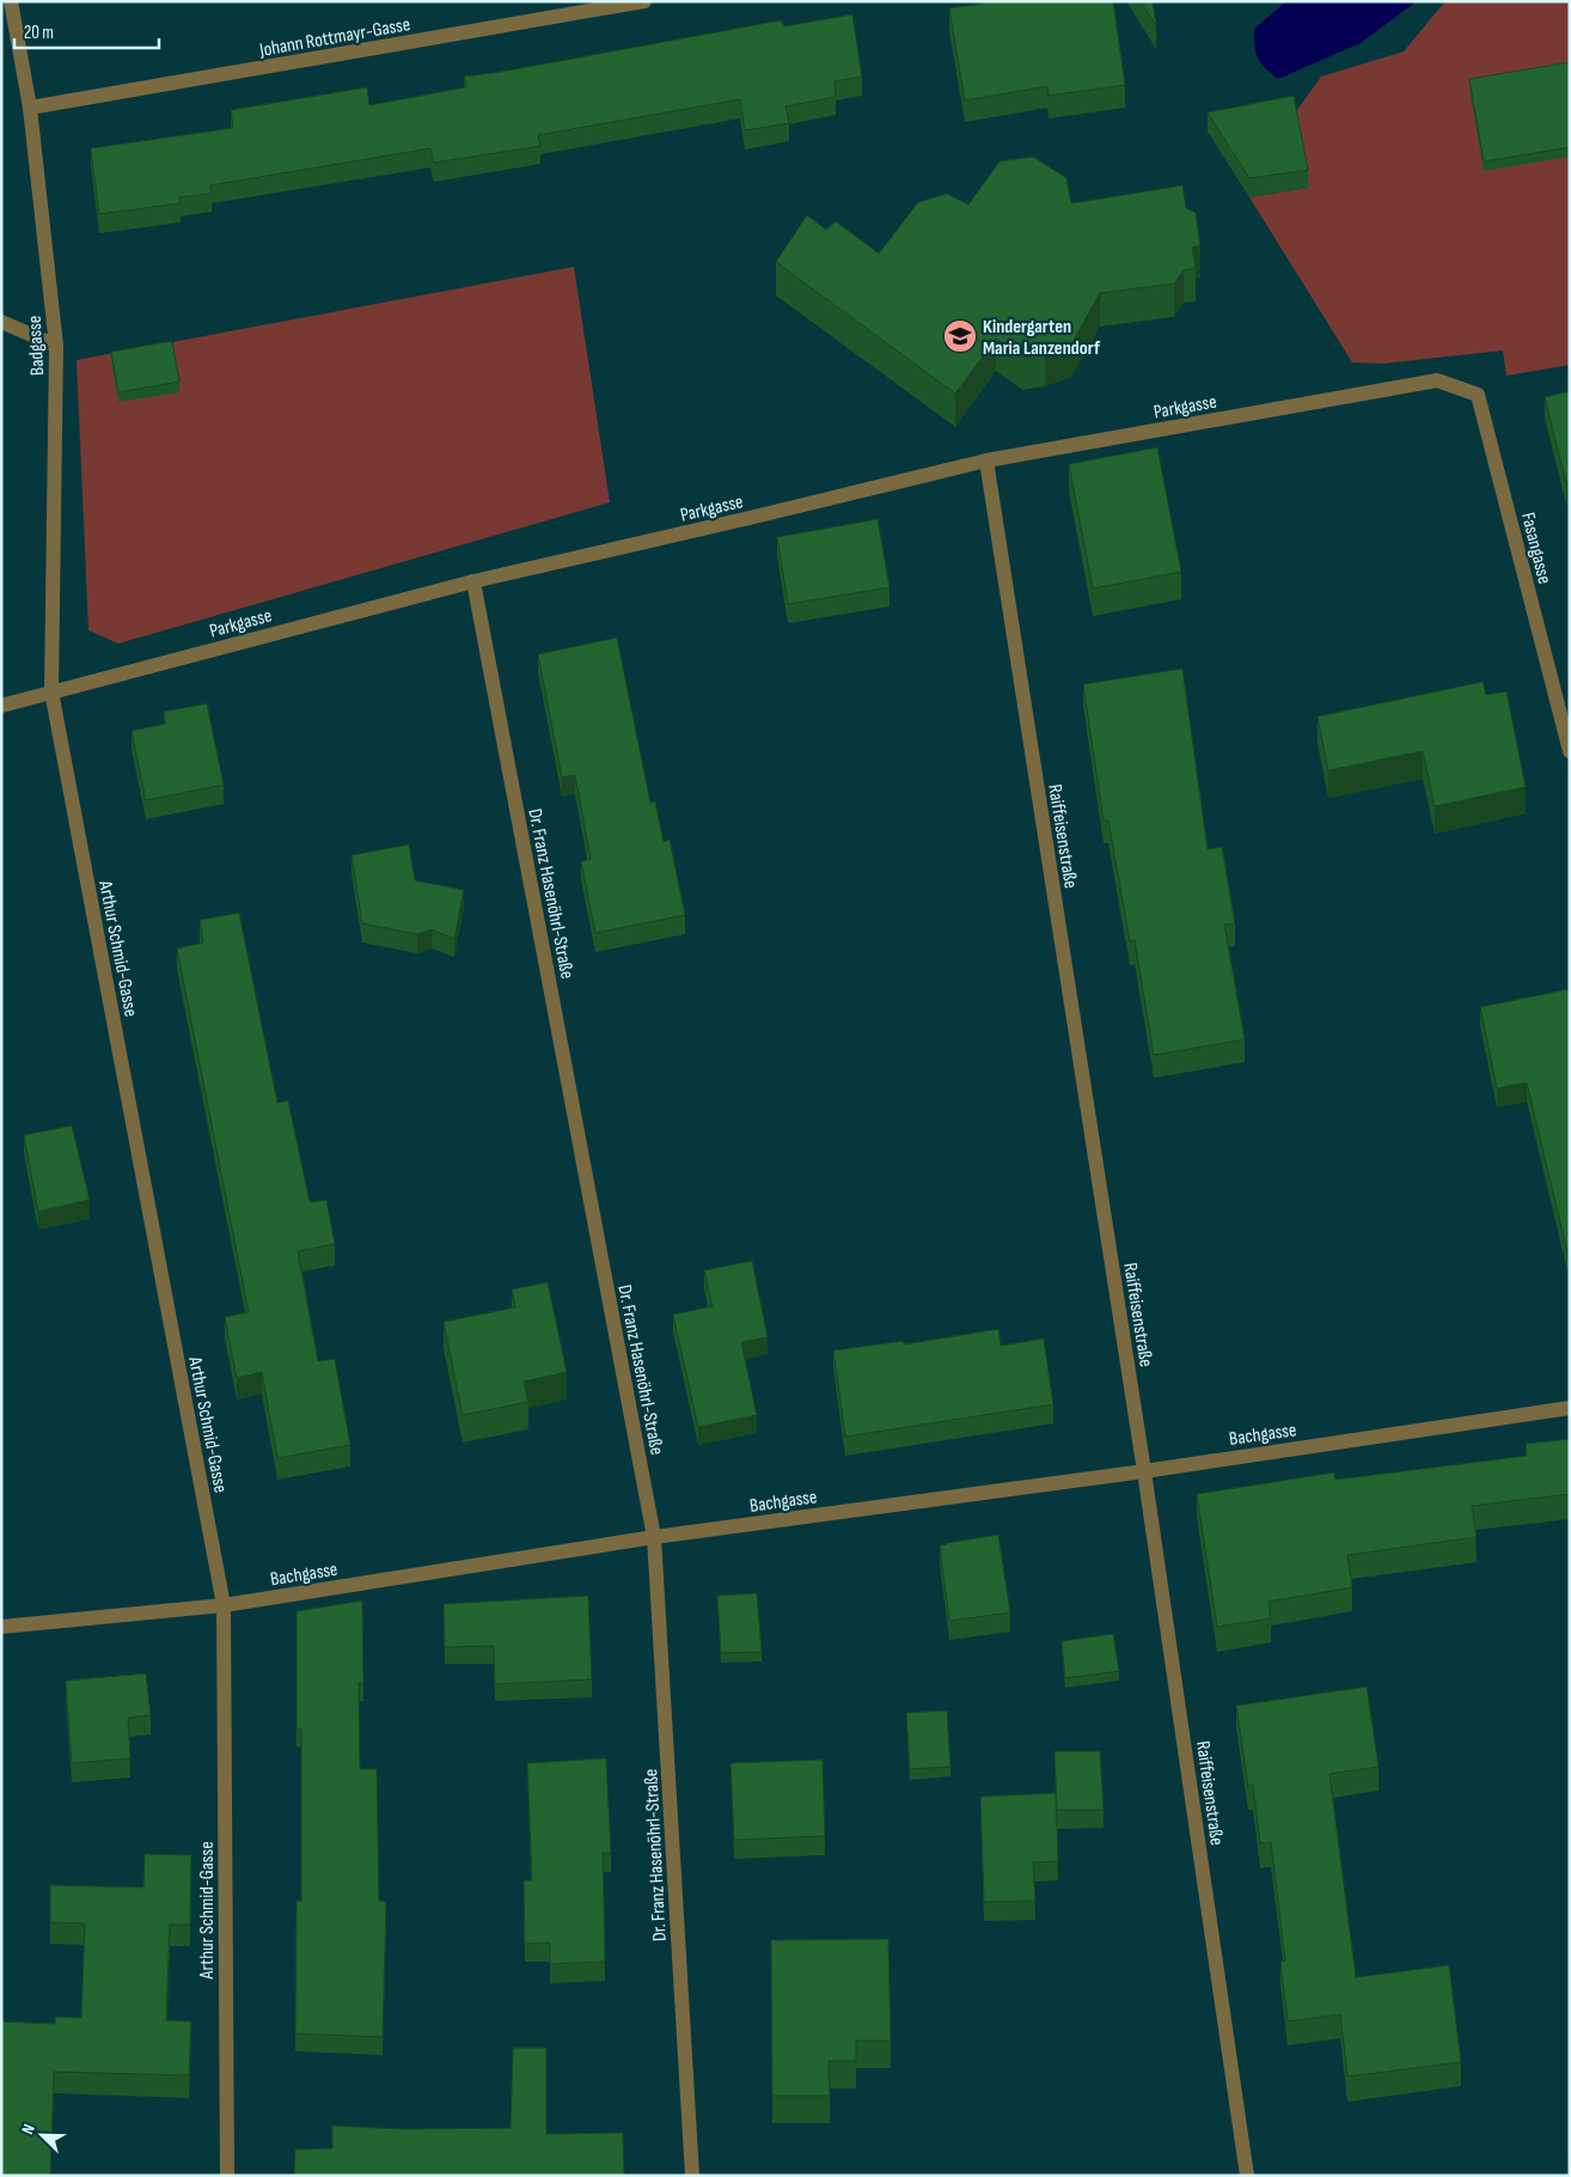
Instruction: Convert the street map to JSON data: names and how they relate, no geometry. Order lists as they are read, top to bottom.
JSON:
{
  "streets": {
    "street": [
      "Johann Rottmayr-Gasse",
      "Badgasse",
      "Parkgasse",
      "Fasangasse",
      "Raiffeisenstraße",
      "Dr. Franz Hasenöhrl-Straße",
      "Arthur Schmid-Gasse",
      "Bachgasse"
    ]
  },
  "crossings": [
    ["Johann Rottmayr-Gasse", "Badgasse"],
    ["Badgasse", "Parkgasse"],
    ["Badgasse", "Arthur Schmid-Gasse"],
    ["Parkgasse", "Fasangasse"],
    ["Parkgasse", "Raiffeisenstraße"],
    ["Parkgasse", "Dr. Franz Hasenöhrl-Straße"],
    ["Parkgasse", "Arthur Schmid-Gasse"],
    ["Raiffeisenstraße", "Bachgasse"],
    ["Dr. Franz Hasenöhrl-Straße", "Bachgasse"],
    ["Arthur Schmid-Gasse", "Bachgasse"]
  ],
  "places": {
    "school or university": ["Kindergarten Maria Lanzendorf"]
  },
  "scale_bar": "20 m",
  "north": "top left"
}
